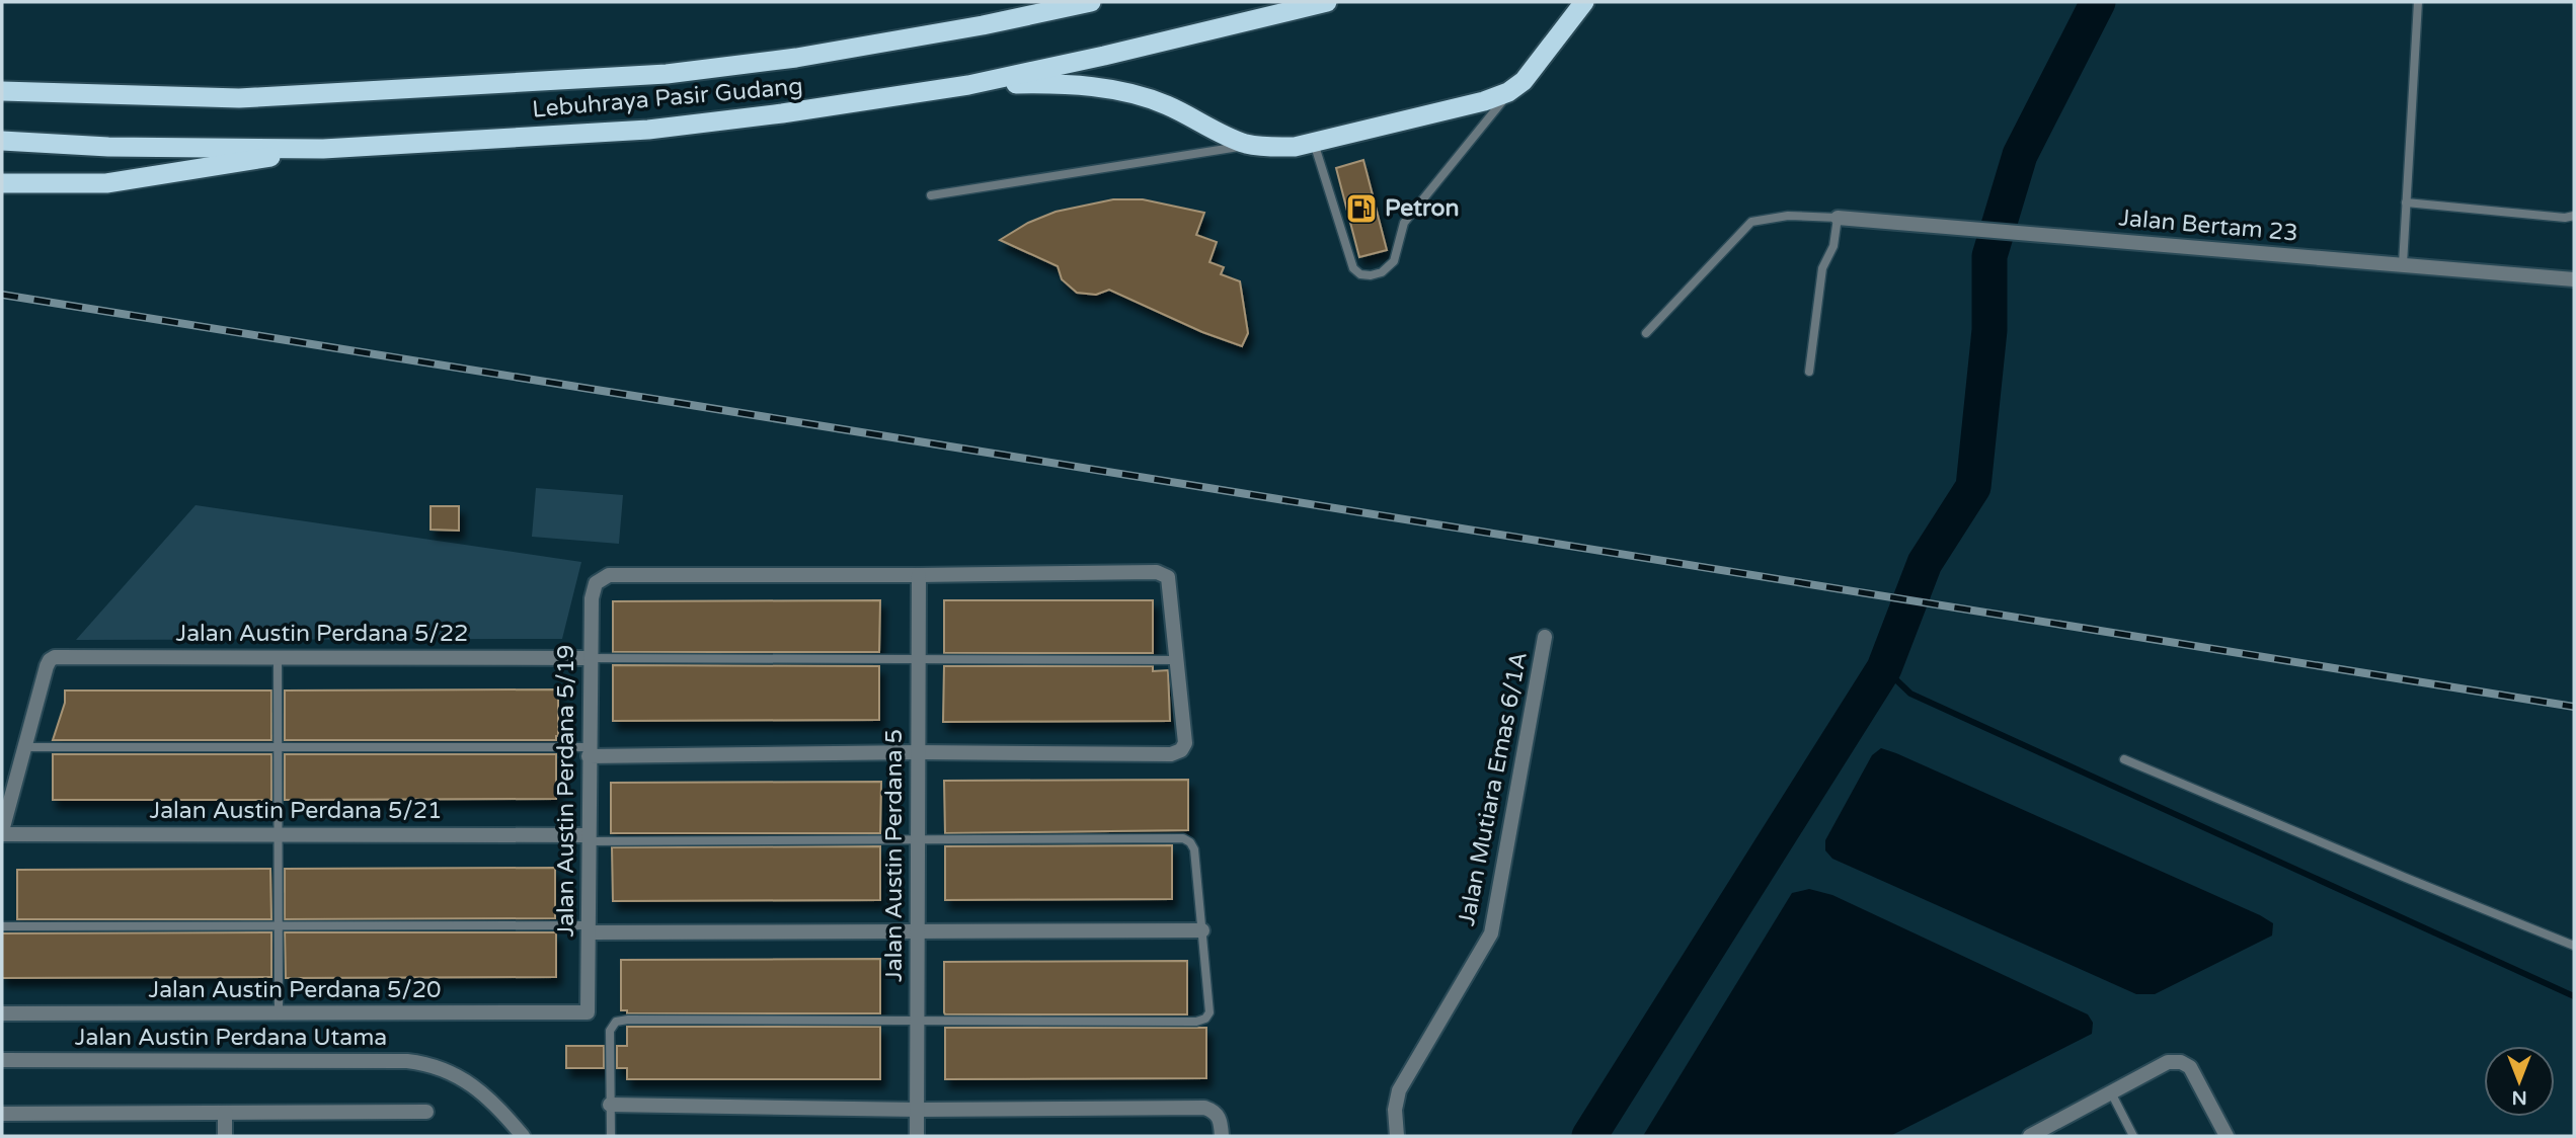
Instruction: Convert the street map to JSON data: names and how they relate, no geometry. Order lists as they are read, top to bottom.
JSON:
{
  "streets": {
    "highway": ["Lebuhraya Pasir Gudang"],
    "street": [
      "Jalan Bertam 23",
      "Jalan Austin Perdana 5/22",
      "Jalan Mutiara Emas 6/1A",
      "Jalan Austin Perdana 5/19",
      "Jalan Austin Perdana 5/21",
      "Jalan Austin Perdana 5",
      "Jalan Austin Perdana 5/20",
      "Jalan Austin Perdana Utama"
    ]
  },
  "crossings": [
    ["Jalan Austin Perdana 5/22", "Jalan Austin Perdana 5/19"],
    ["Jalan Austin Perdana 5/19", "Jalan Austin Perdana 5/21"],
    ["Jalan Austin Perdana 5/19", "Jalan Austin Perdana 5"],
    ["Jalan Austin Perdana 5/19", "Jalan Austin Perdana 5/20"]
  ],
  "places": {
    "fuel station": ["Petron"]
  },
  "north": "bottom"
}
